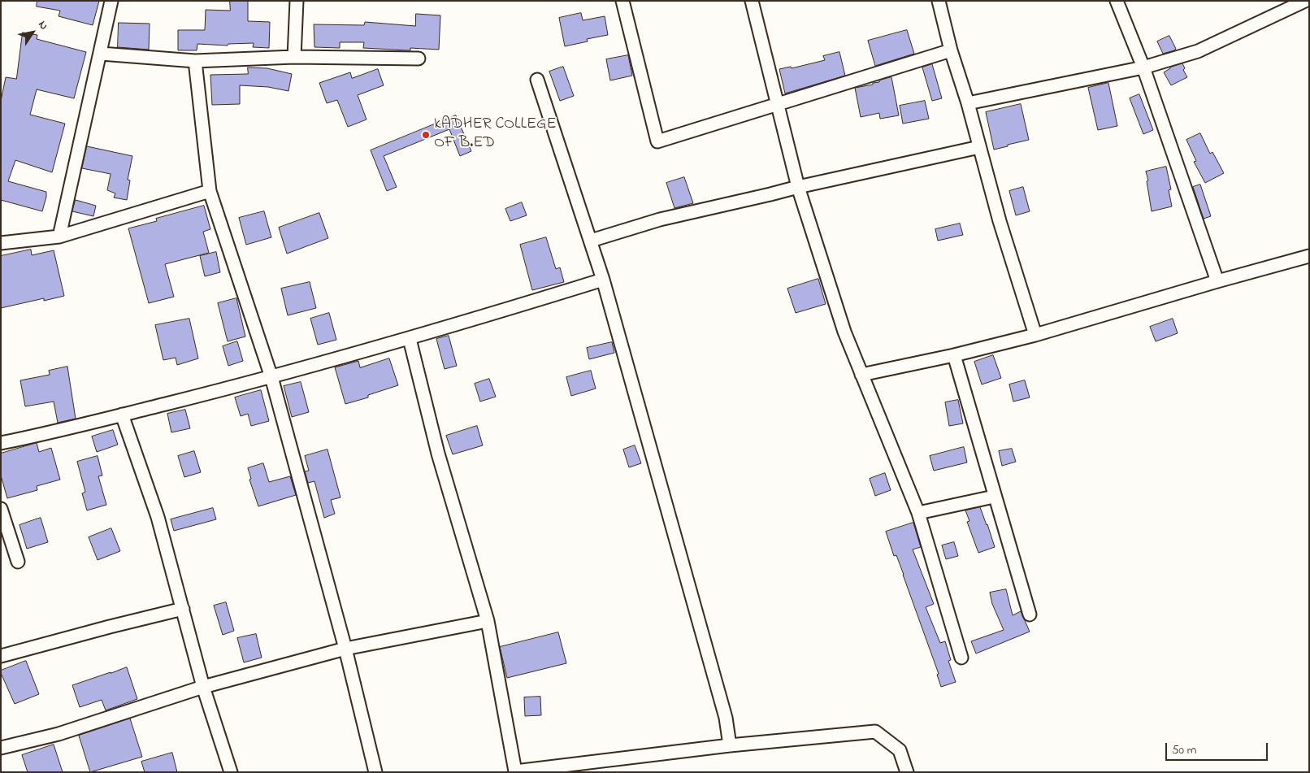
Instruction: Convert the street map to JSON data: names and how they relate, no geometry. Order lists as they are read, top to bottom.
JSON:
{
  "places": ["kADHER COLLEGE OF B.ED"],
  "scale_bar": "50 m",
  "north": "top right"
}
